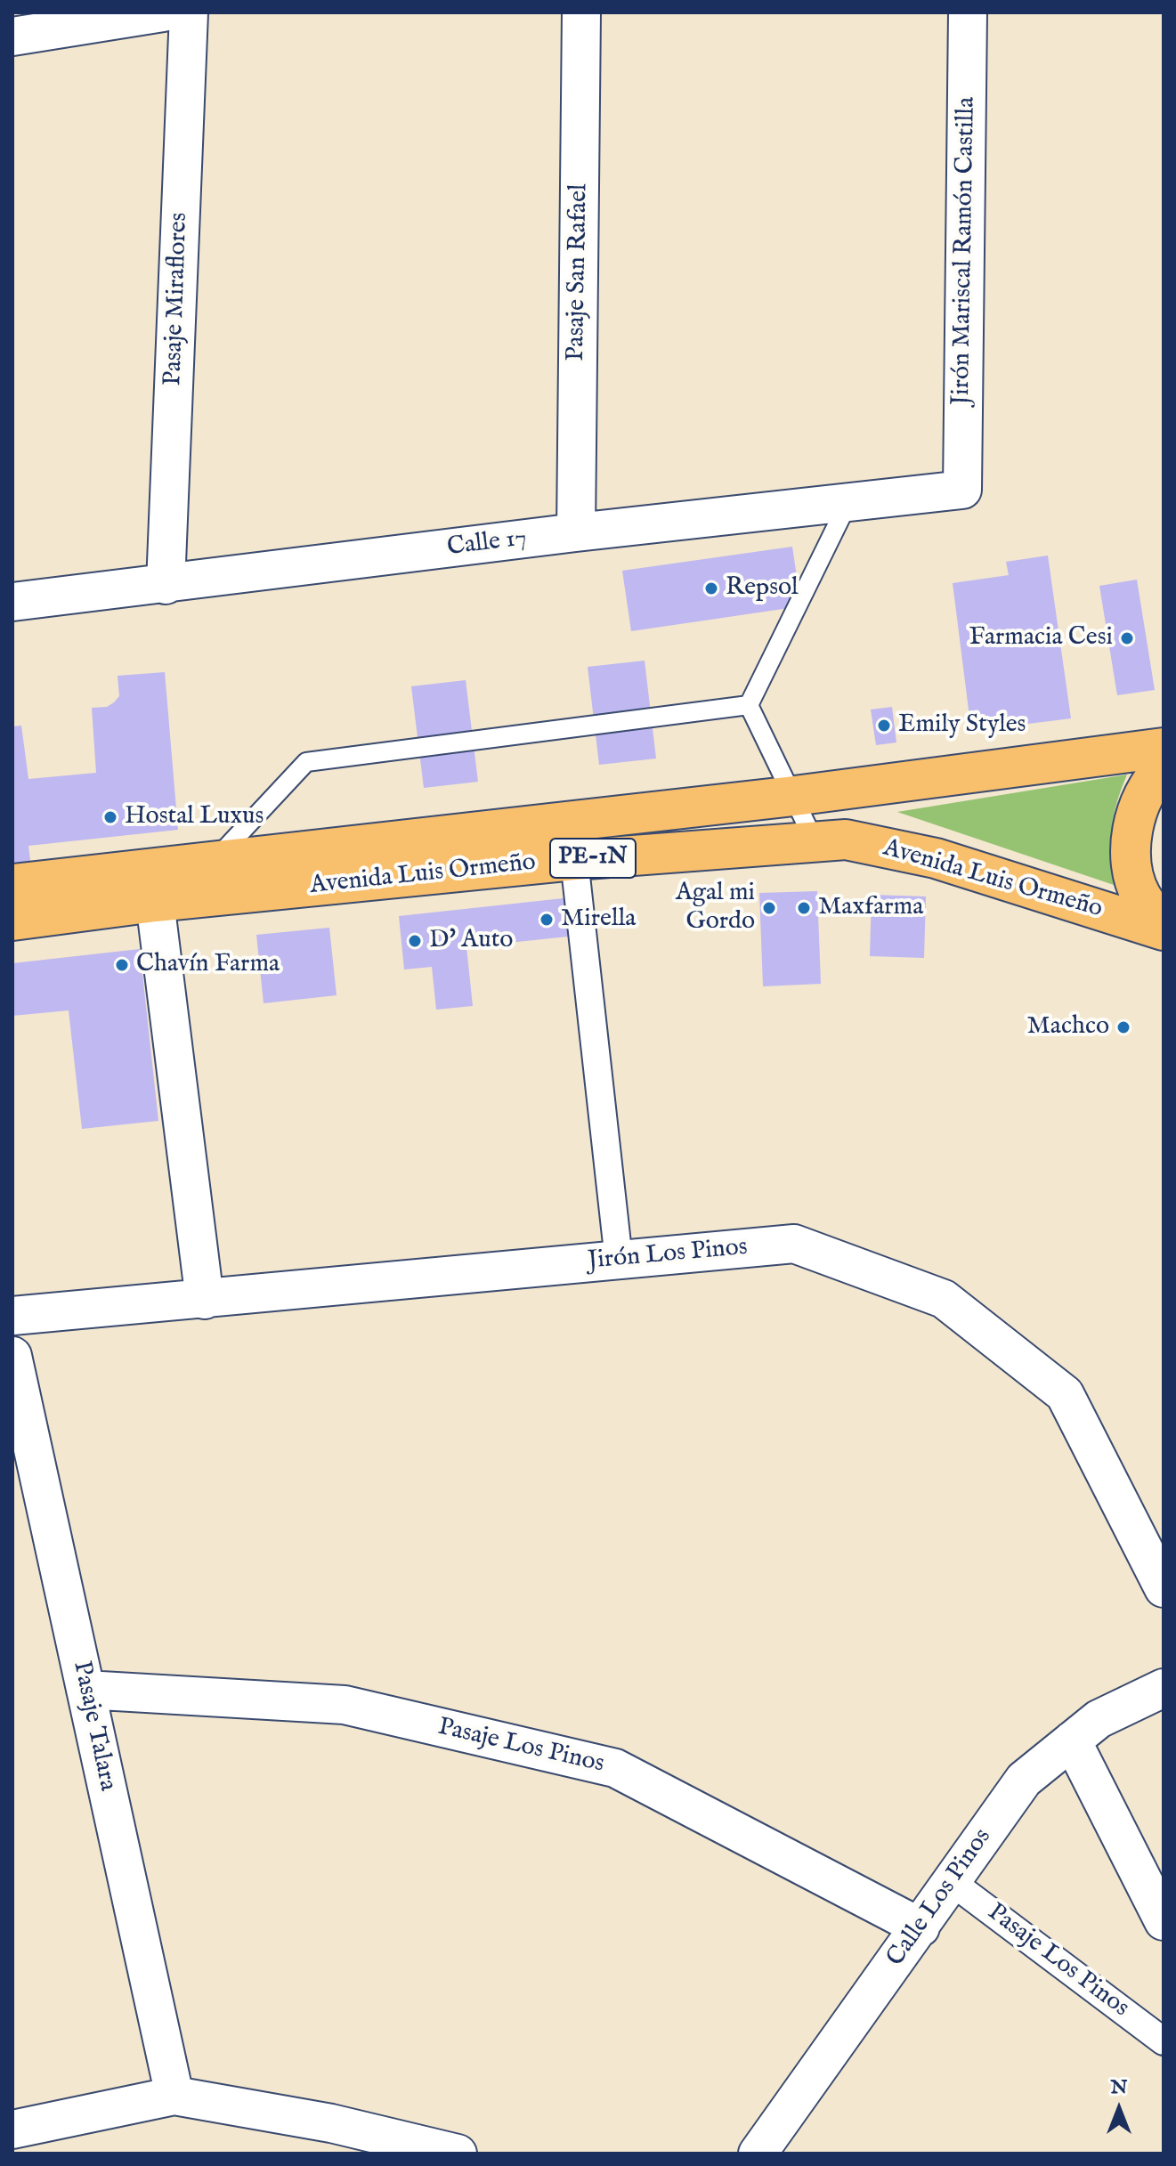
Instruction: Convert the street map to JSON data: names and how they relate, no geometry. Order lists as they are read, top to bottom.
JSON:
{
  "streets": {
    "highway": ["PE-1N", "Avenida Luis Ormeño"],
    "street": [
      "Jirón Mariscal Ramón Castilla",
      "Pasaje San Rafael",
      "Pasaje Miraflores",
      "Calle 17",
      "Jirón Los Pinos",
      "Pasaje Talara",
      "Pasaje Los Pinos",
      "Calle Los Pinos"
    ]
  },
  "crossings": [
    ["Jirón Mariscal Ramón Castilla", "Calle 17"],
    ["Pasaje San Rafael", "Calle 17"],
    ["Pasaje Miraflores", "Calle 17"],
    ["PE-1N", "Avenida Luis Ormeño"],
    ["Pasaje Talara", "Pasaje Los Pinos"],
    ["Pasaje Los Pinos", "Calle Los Pinos"]
  ],
  "places": [
    "Repsol",
    "Farmacia Cesi",
    "Emily Styles",
    "Hostal Luxus",
    "Agal mi Gordo",
    "Maxfarma",
    "Mirella",
    "D' Auto",
    "Chavín Farma",
    "Machco"
  ],
  "north": "top"
}
